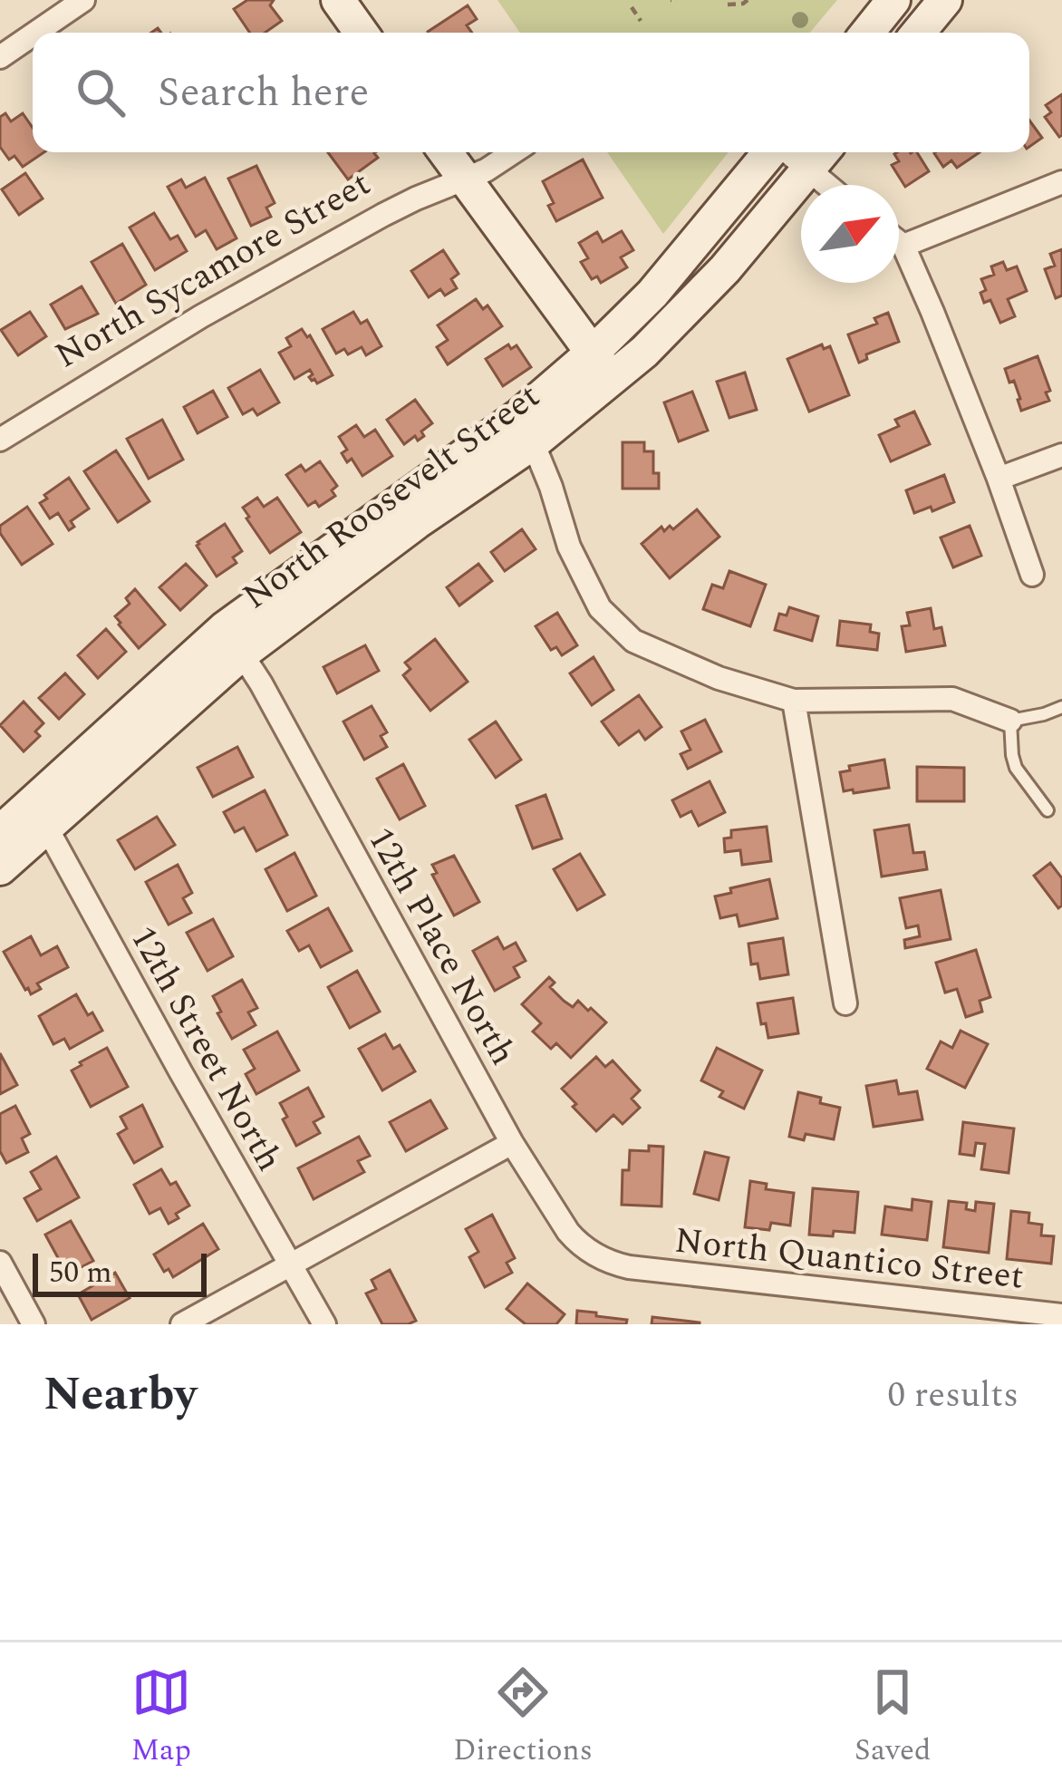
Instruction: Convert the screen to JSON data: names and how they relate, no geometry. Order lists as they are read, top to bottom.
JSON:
{
  "streets": {
    "main road": ["North Roosevelt Street"],
    "street": [
      "North Sycamore Street",
      "12th Place North",
      "12th Street North",
      "North Quantico Street"
    ]
  },
  "crossings": [
    ["North Roosevelt Street", "12th Place North"],
    ["North Roosevelt Street", "12th Street North"],
    ["12th Place North", "North Quantico Street"]
  ],
  "scale_bar": "50 m",
  "north": "top right",
  "page": {
    "search": "Search here",
    "scale": "50 m",
    "heading": ["Nearby", "0 results"],
    "nav": ["Map", "Directions", "Saved"]
  }
}
